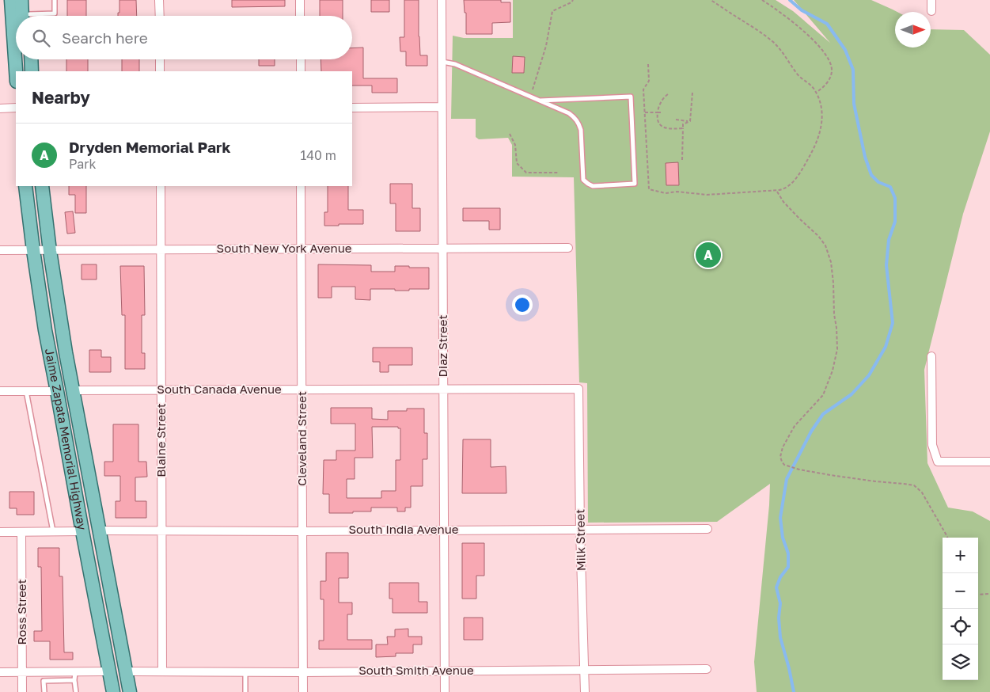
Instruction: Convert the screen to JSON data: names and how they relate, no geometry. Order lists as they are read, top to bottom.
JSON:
{
  "streets": {
    "main road": ["Jaime Zapata Memorial Highway"],
    "street": [
      "South New York Avenue",
      "Diaz Street",
      "South Canada Avenue",
      "Cleveland Street",
      "Blaine Street",
      "South India Avenue",
      "Milk Street",
      "Ross Street",
      "South Smith Avenue"
    ]
  },
  "crossings": [
    ["South New York Avenue", "Diaz Street"],
    ["South New York Avenue", "Cleveland Street"],
    ["South New York Avenue", "Jaime Zapata Memorial Highway"],
    ["South New York Avenue", "Blaine Street"],
    ["Diaz Street", "South Canada Avenue"],
    ["Diaz Street", "South India Avenue"],
    ["Diaz Street", "South Smith Avenue"],
    ["South Canada Avenue", "Cleveland Street"],
    ["South Canada Avenue", "Jaime Zapata Memorial Highway"],
    ["South Canada Avenue", "Blaine Street"],
    ["South Canada Avenue", "Milk Street"],
    ["Cleveland Street", "South India Avenue"],
    ["Cleveland Street", "South Smith Avenue"],
    ["Jaime Zapata Memorial Highway", "South India Avenue"],
    ["Jaime Zapata Memorial Highway", "South Smith Avenue"],
    ["Blaine Street", "South India Avenue"],
    ["Blaine Street", "South Smith Avenue"],
    ["South India Avenue", "Milk Street"],
    ["Milk Street", "South Smith Avenue"]
  ],
  "north": "right",
  "page": {
    "search": "Search here",
    "heading": "Nearby",
    "list": [
      {
        "mark": "A",
        "name": "Dryden Memorial Park",
        "note": "Park",
        "value": "140 m"
      }
    ],
    "pins": "A",
    "map_buttons": ["+", "−"]
  }
}
